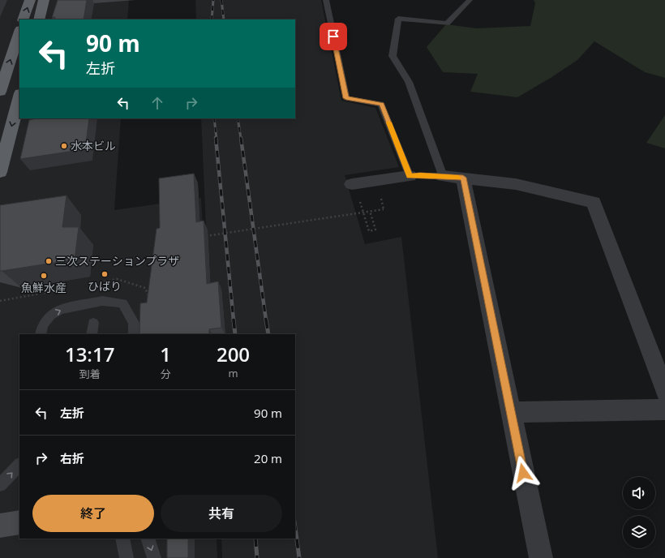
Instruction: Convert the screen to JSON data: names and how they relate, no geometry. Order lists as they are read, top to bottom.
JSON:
{
  "places": [
    "水本ビル",
    "三次ステーションプラザ",
    "ひばり",
    "魚鮮水産"
  ],
  "page": {
    "turn": ["90 m", "左折"],
    "eta": [
      "13:17",
      "到着",
      "1",
      "分",
      "200",
      "m"
    ],
    "list": [
      {
        "name": "左折",
        "value": "90 m"
      },
      {
        "name": "右折",
        "value": "20 m"
      }
    ],
    "buttons": ["終了", "共有"]
  }
}
